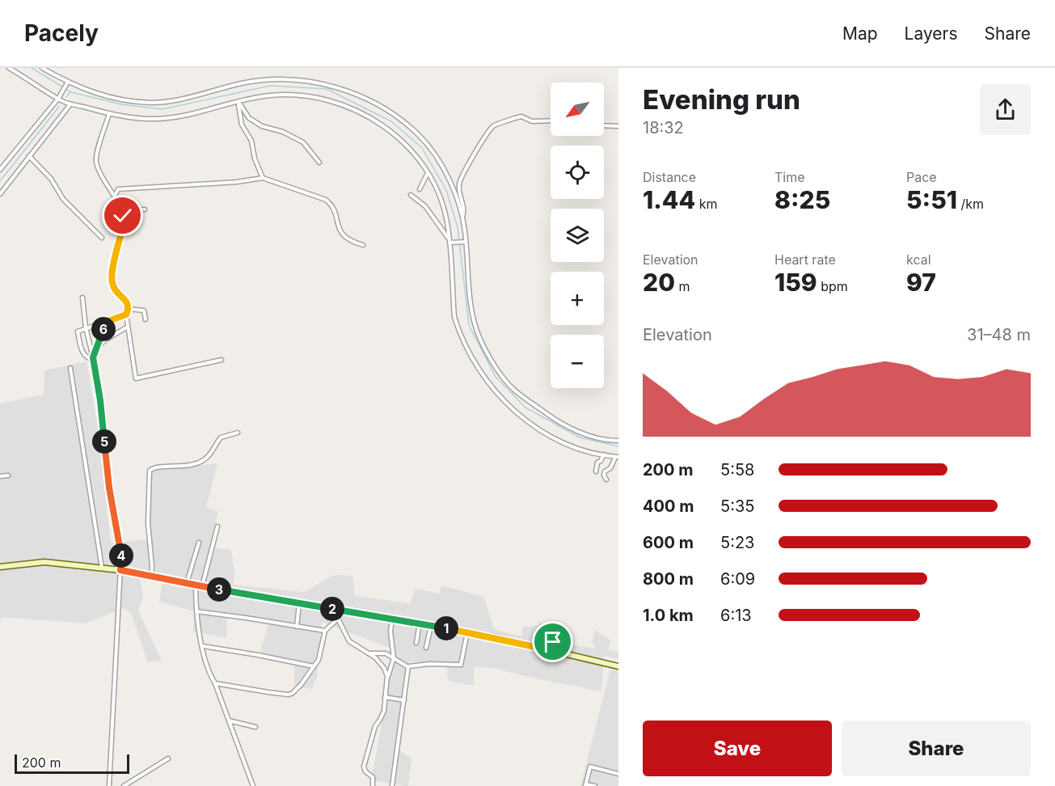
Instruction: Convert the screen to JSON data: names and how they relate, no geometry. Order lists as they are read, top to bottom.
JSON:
{
  "scale_bar": "200 m",
  "north": "bottom left",
  "page": {
    "header": "Pacely",
    "nav": ["Map", "Layers", "Share"],
    "heading": ["Evening run", "18:32"],
    "map_buttons": ["+", "−"],
    "stats": [
      ["Distance", "1.44 km"],
      ["Time", "8:25"],
      ["Pace", "5:51 /km"],
      ["Elevation", "20 m"],
      ["Heart rate", "159 bpm"],
      ["kcal", "97"]
    ],
    "chart": ["Elevation", "31–48 m"],
    "pins": [
      "6",
      "5",
      "4",
      "3",
      "2",
      "1"
    ],
    "list": [
      {
        "name": "200 m",
        "note": "5:58"
      },
      {
        "name": "400 m",
        "note": "5:35"
      },
      {
        "name": "600 m",
        "note": "5:23"
      },
      {
        "name": "800 m",
        "note": "6:09"
      },
      {
        "name": "1.0 km",
        "note": "6:13"
      }
    ],
    "buttons": ["Save", "Share"],
    "scale": "200 m"
  }
}
